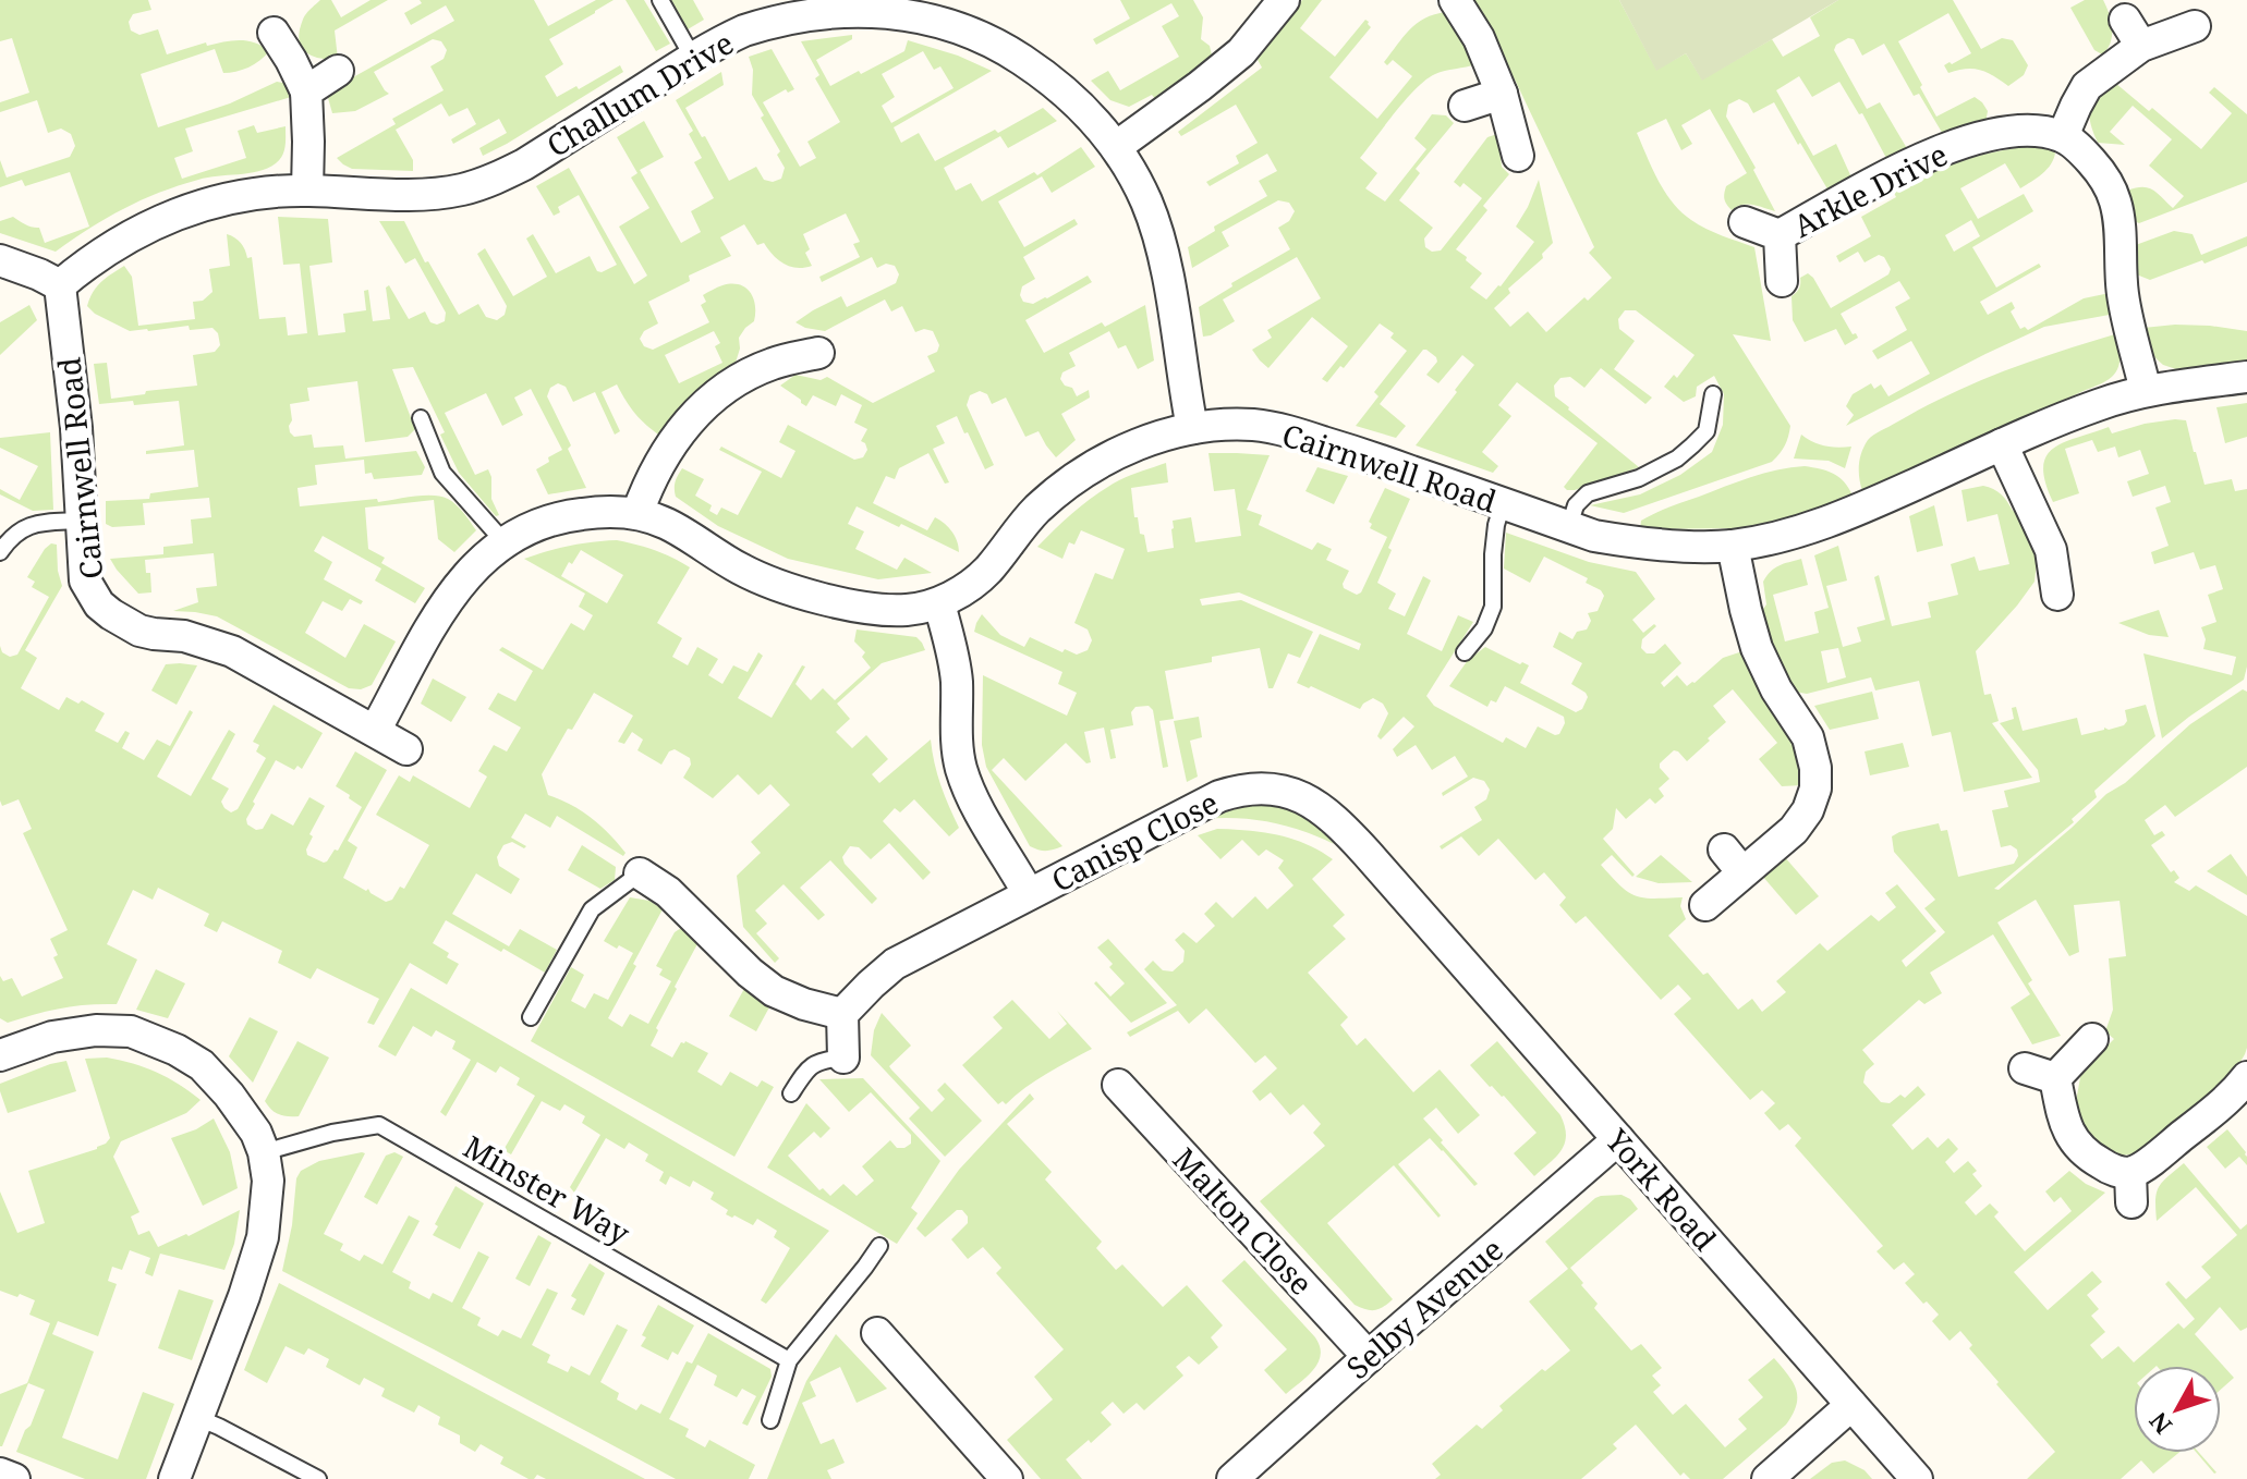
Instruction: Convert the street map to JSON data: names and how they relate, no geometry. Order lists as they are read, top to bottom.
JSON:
{
  "streets": {
    "street": [
      "Challum Drive",
      "Arkle Drive",
      "Cairnwell Road",
      "Canisp Close",
      "York Road",
      "Malton Close",
      "Selby Avenue"
    ],
    "lane": ["Minster Way"]
  },
  "crossings": [
    ["Challum Drive", "Cairnwell Road"],
    ["Cairnwell Road", "Canisp Close"],
    ["Canisp Close", "York Road"],
    ["York Road", "Selby Avenue"],
    ["Malton Close", "Selby Avenue"]
  ],
  "north": "bottom left"
}
